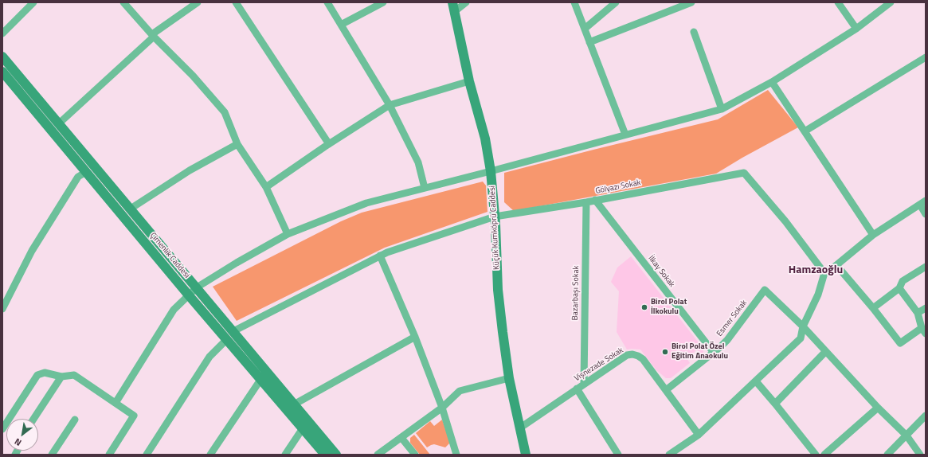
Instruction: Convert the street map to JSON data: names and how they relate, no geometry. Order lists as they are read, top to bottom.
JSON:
{
  "streets": {
    "street": [
      "Gölyazı Sokak",
      "Küçük Kumköprü Caddesi",
      "Çimenlik Caddesi",
      "İlkay Sokak",
      "Bazarbaşı Sokak",
      "Esmer Sokak",
      "Vişnezade Sokak"
    ]
  },
  "crossings": [
    ["Gölyazı Sokak", "Küçük Kumköprü Caddesi"],
    ["Gölyazı Sokak", "Çimenlik Caddesi"],
    ["Gölyazı Sokak", "İlkay Sokak"],
    ["Gölyazı Sokak", "Bazarbaşı Sokak"],
    ["Küçük Kumköprü Caddesi", "Vişnezade Sokak"],
    ["İlkay Sokak", "Esmer Sokak"],
    ["Bazarbaşı Sokak", "Vişnezade Sokak"],
    ["Esmer Sokak", "Vişnezade Sokak"]
  ],
  "districts": ["Hamzaoğlu"],
  "places": ["Birol Polat İlkokulu", "Birol Polat Özel Eğitim Anaokulu"],
  "north": "bottom left"
}
